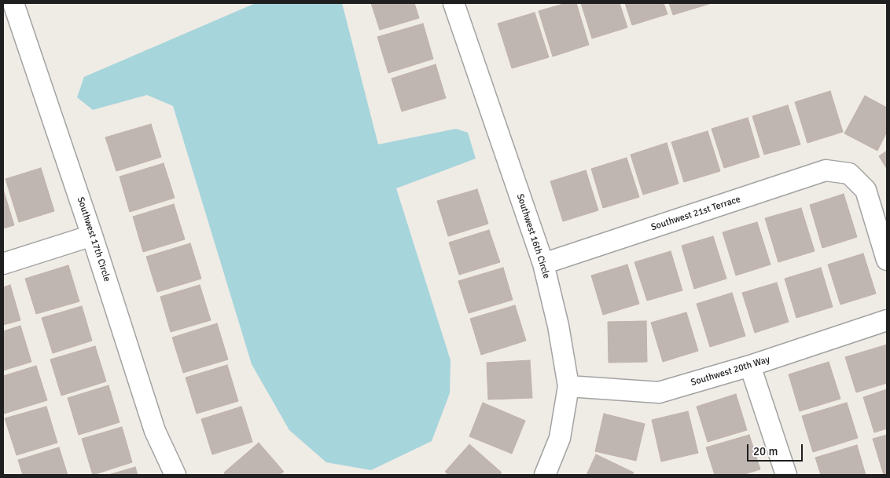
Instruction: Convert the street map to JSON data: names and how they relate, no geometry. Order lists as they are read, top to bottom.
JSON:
{
  "streets": {
    "street": [
      "Southwest 21st Terrace",
      "Southwest 16th Circle",
      "Southwest 17th Circle",
      "Southwest 20th Way"
    ]
  },
  "crossings": [
    ["Southwest 21st Terrace", "Southwest 16th Circle"],
    ["Southwest 16th Circle", "Southwest 20th Way"]
  ],
  "scale_bar": "20 m"
}
